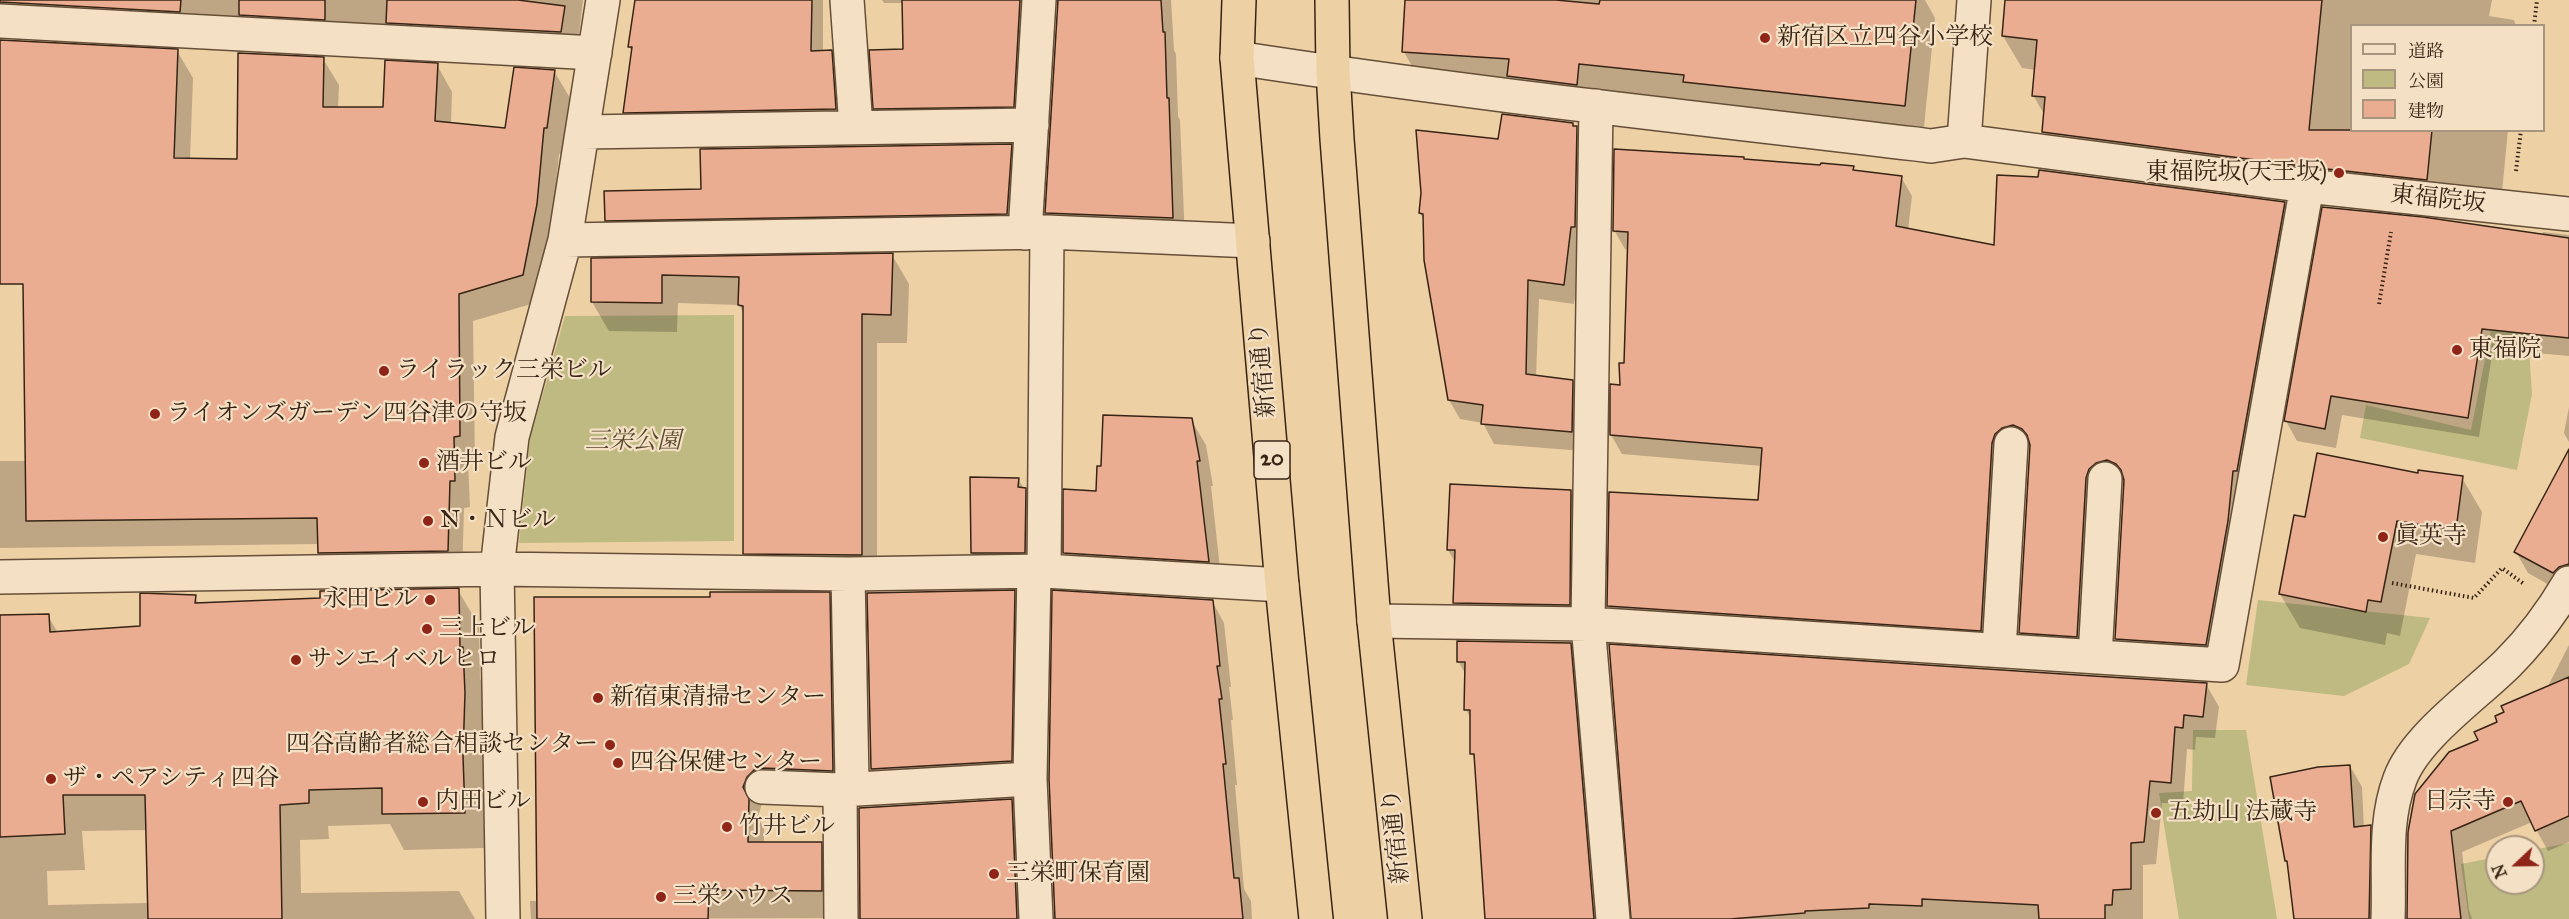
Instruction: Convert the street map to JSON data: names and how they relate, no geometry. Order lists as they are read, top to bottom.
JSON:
{
  "streets": {
    "highway": ["新宿通り", "20"],
    "street": ["東福院坂"]
  },
  "crossings": [
    ["東福院坂", "新宿通り"]
  ],
  "parks": ["三栄公園"],
  "places": [
    "新宿区立四谷小学校",
    "東福院坂(天王坂)",
    "東福院",
    "ライラック三栄ビル",
    "ライオンズガーデン四谷津の守坂",
    "酒井ビル",
    "N・Ｎビル",
    "眞英寺",
    "永田ビル",
    "三上ビル",
    "サンエイベルヒロ",
    "新宿東清掃センター",
    "四谷高齢者総合相談センター",
    "四谷保健センター",
    "ザ・ペアシティ四谷",
    "内田ビル",
    "日宗寺",
    "五劫山 法蔵寺",
    "竹井ビル",
    "三栄町保育園",
    "三栄ハウス"
  ],
  "legend": ["道路", "公園", "建物"],
  "north": "left"
}
